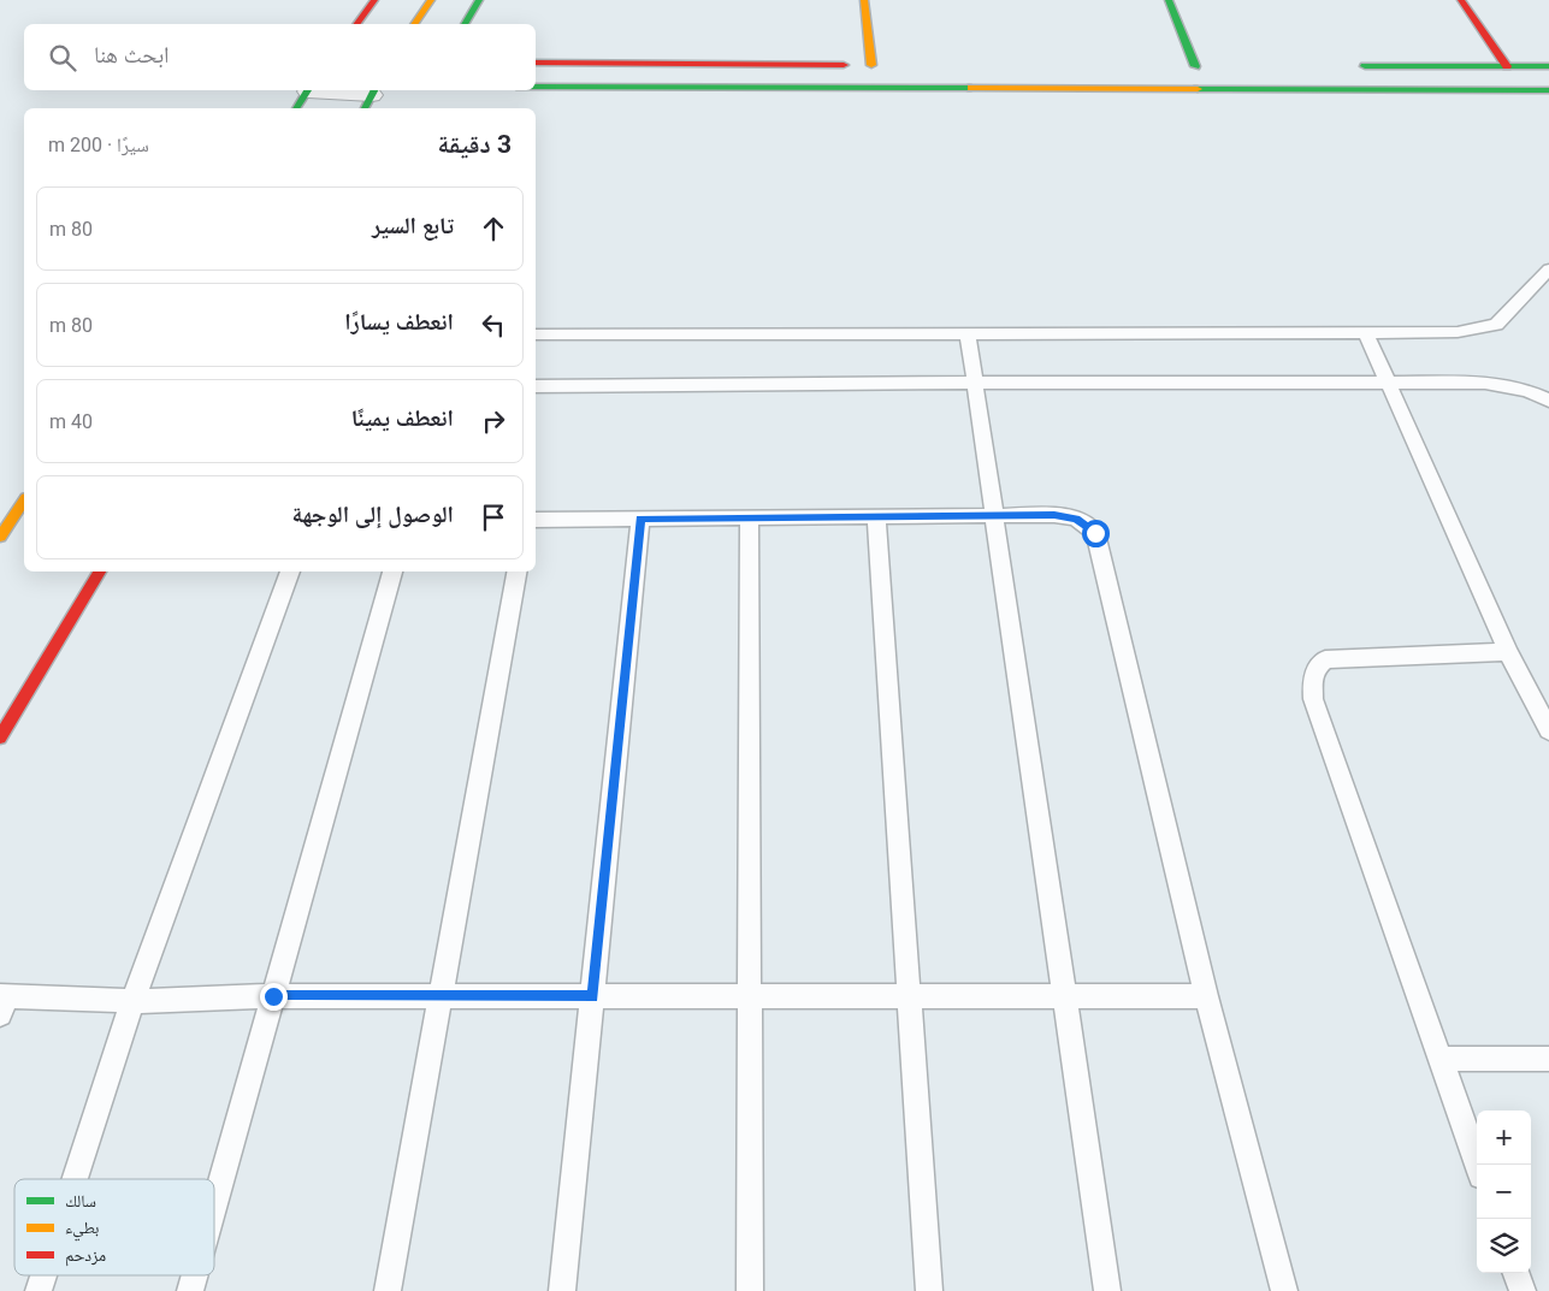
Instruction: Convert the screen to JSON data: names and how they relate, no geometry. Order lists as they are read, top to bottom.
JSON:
{
  "legend": ["سالك", "بطيء", "مزدحم"],
  "page": {
    "search": "ابحث هنا",
    "heading": ["3 دقيقة", "سيرًا · 200 m"],
    "list": [
      ["تابع السير", "80 m"],
      ["انعطف يسارًا", "80 m"],
      ["انعطف يمينًا", "40 m"],
      "الوصول إلى الوجهة"
    ],
    "map_buttons": ["+", "−"]
  }
}
